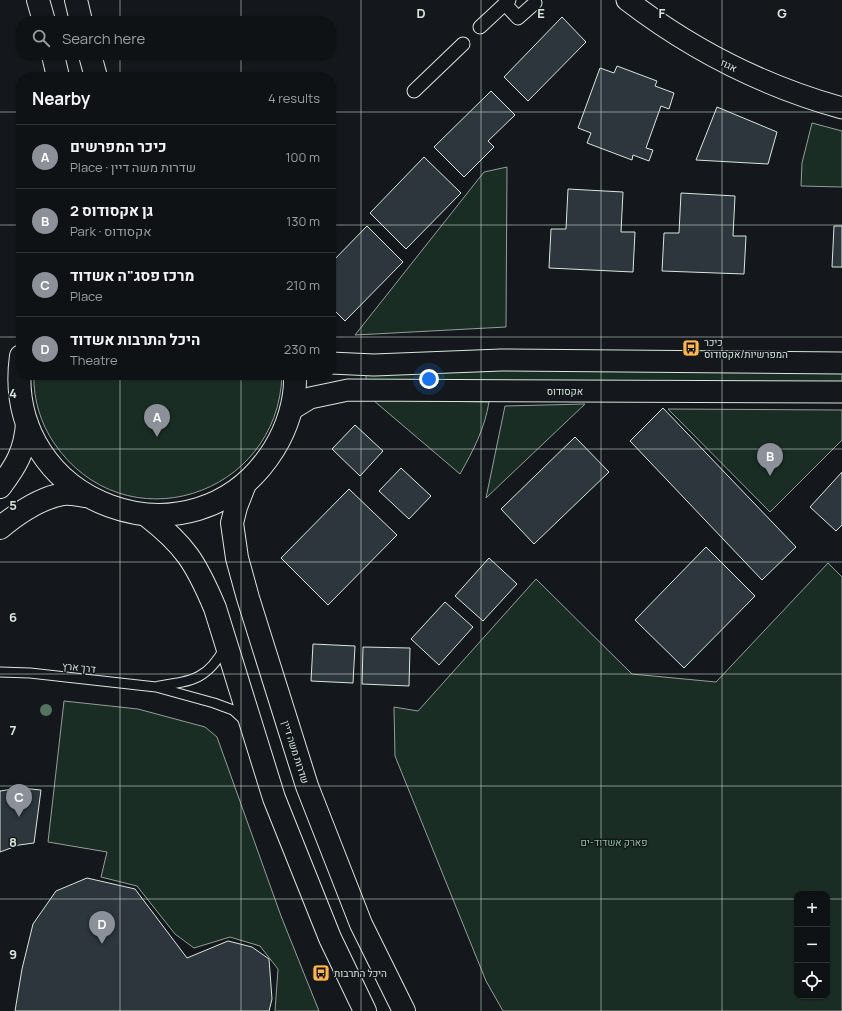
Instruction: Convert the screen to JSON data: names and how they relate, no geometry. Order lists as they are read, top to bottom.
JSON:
{
  "streets": {
    "main road": ["שדרות משה דיין"],
    "street": ["אגוז", "אקסודוס"],
    "lane": ["דרך ארץ"]
  },
  "parks": ["פארק אשדוד-ים"],
  "places": {
    "bus stop": ["כיכר המפרשיות/אקסודוס", "היכל התרבות"]
  },
  "page": {
    "search": "Search here",
    "heading": ["Nearby", "4 results"],
    "list": [
      {
        "mark": "A",
        "name": "כיכר המפרשים",
        "note": "Place · שדרות משה דיין",
        "value": "100 m"
      },
      {
        "mark": "B",
        "name": "גן אקסודוס 2",
        "note": "Park · אקסודוס",
        "value": "130 m"
      },
      {
        "mark": "C",
        "name": "מרכז פסג\"ה אשדוד",
        "note": "Place",
        "value": "210 m"
      },
      {
        "mark": "D",
        "name": "היכל התרבות אשדוד",
        "note": "Theatre",
        "value": "230 m"
      }
    ],
    "pins": [
      "A",
      "B",
      "C",
      "D"
    ],
    "map_buttons": ["+", "−"]
  },
  "grid": {
    "columns": [
      "D",
      "E",
      "F",
      "G"
    ],
    "rows": [
      "4",
      "5",
      "6",
      "7",
      "8",
      "9"
    ]
  }
}
